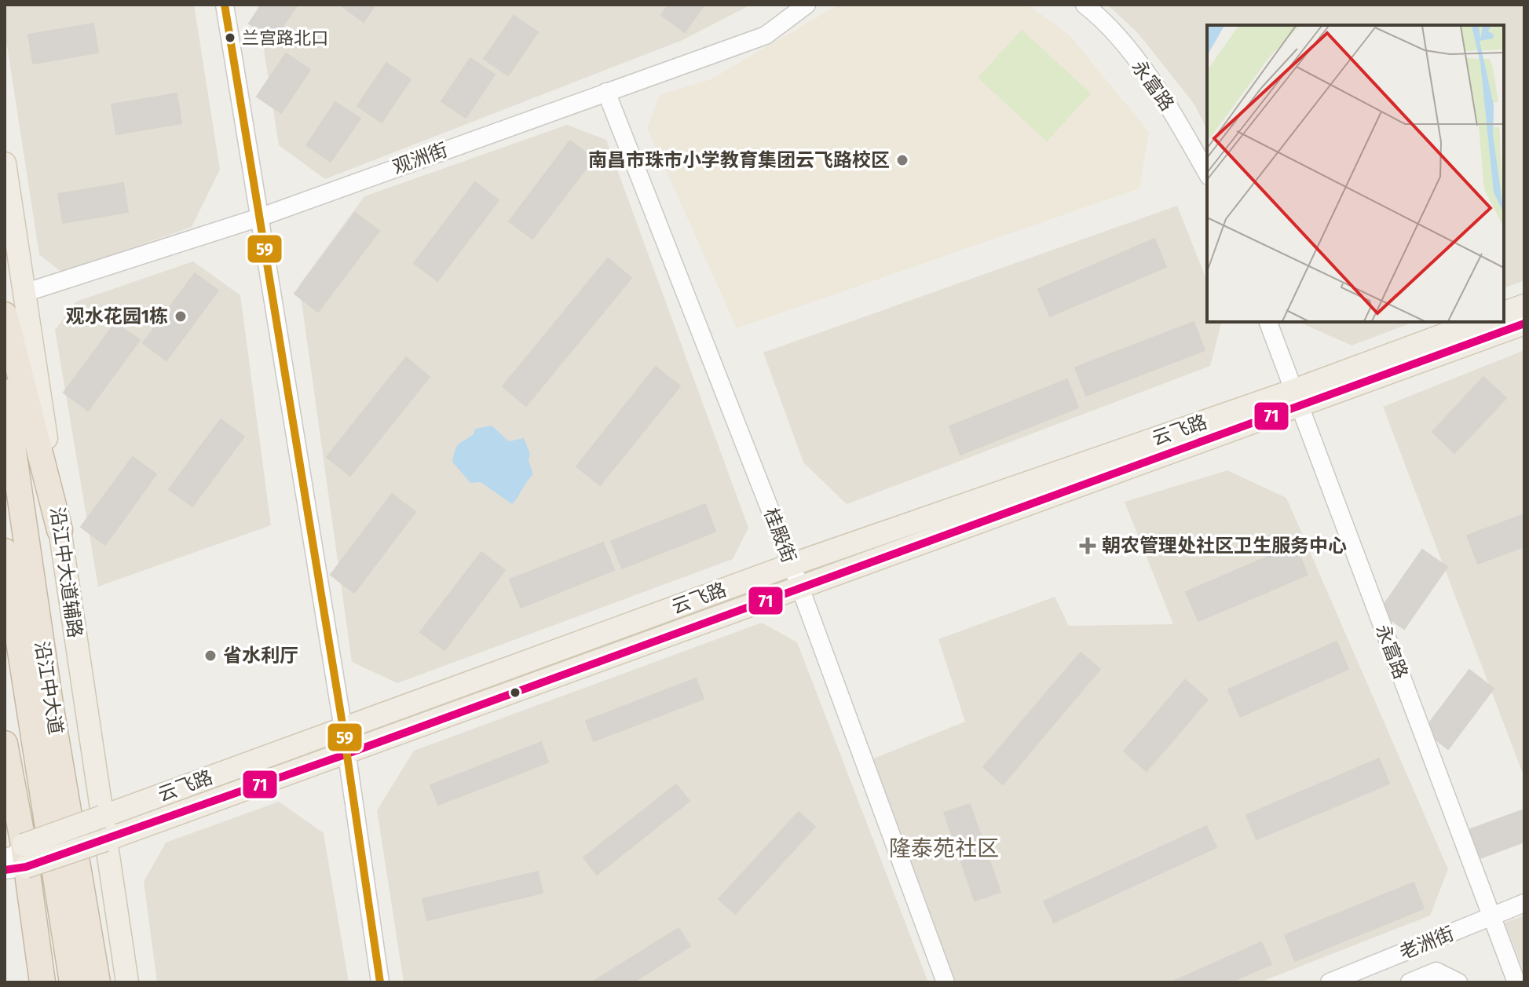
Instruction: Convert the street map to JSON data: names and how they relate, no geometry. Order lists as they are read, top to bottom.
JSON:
{
  "streets": {
    "highway": ["沿江中大道"],
    "main road": ["云飞路", "沿江中大道辅路"],
    "street": [
      "永富路",
      "观洲街",
      "桂殿街",
      "老洲街"
    ]
  },
  "crossings": [
    ["永富路", "云飞路"],
    ["永富路", "老洲街"],
    ["观洲街", "桂殿街"],
    ["观洲街", "沿江中大道辅路"],
    ["云飞路", "桂殿街"],
    ["云飞路", "沿江中大道辅路"]
  ],
  "districts": ["隆泰苑社区"],
  "places": {
    "other": [
      "兰宫路北口",
      "南昌市珠市小学教育集团云飞路校区",
      "观水花园1栋",
      "省水利厅"
    ],
    "health": ["朝农管理处社区卫生服务中心"]
  },
  "lines": ["transit line 59", "transit line 71"]
}
